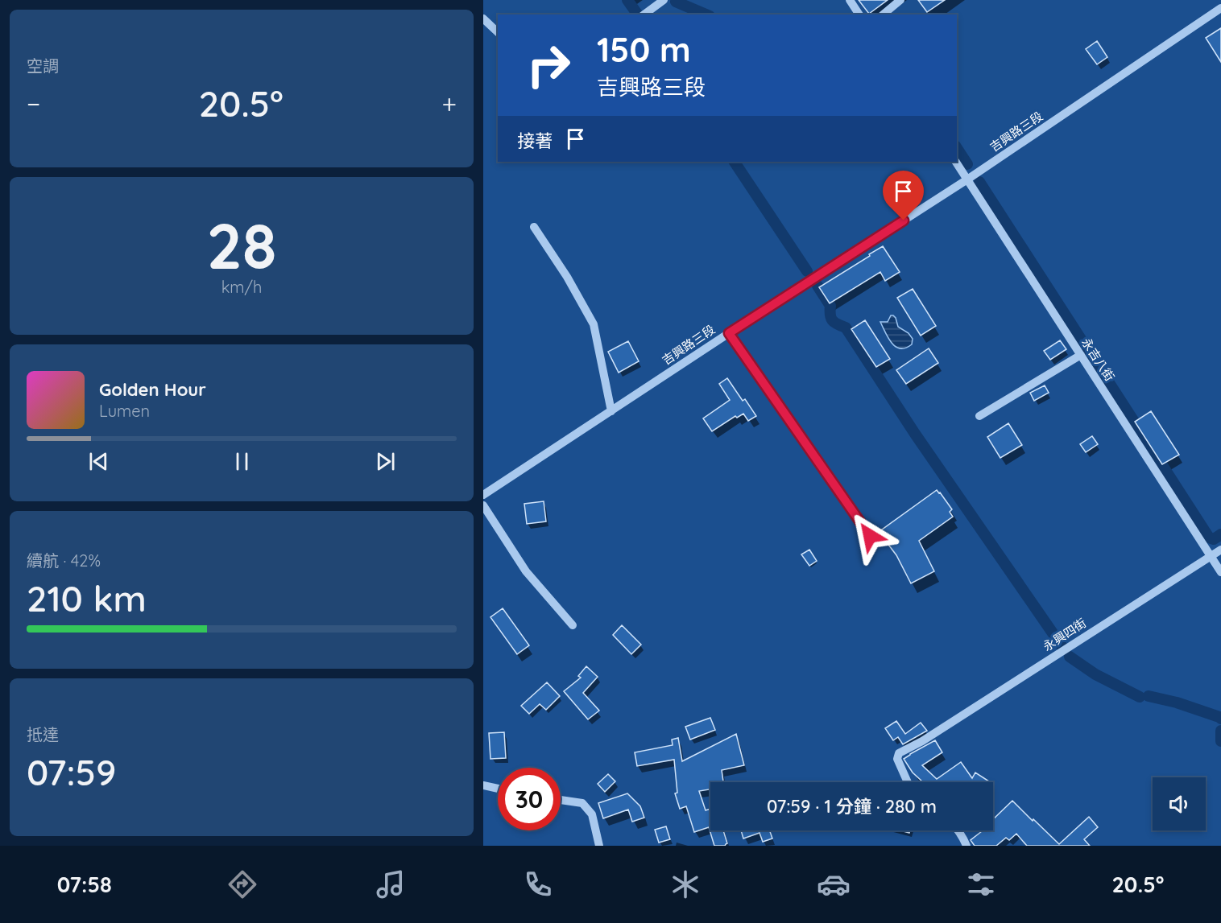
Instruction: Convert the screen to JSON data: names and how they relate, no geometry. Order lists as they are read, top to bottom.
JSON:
{
  "streets": {
    "street": ["吉興路三段", "永吉八街", "永興四街"]
  },
  "crossings": [
    ["吉興路三段", "永吉八街"],
    ["永吉八街", "永興四街"]
  ],
  "page": {
    "tile": [
      "空調",
      ["28", "km/h"],
      ["續航 · 42%", "210 km"],
      ["抵達", "07:59"]
    ],
    "turn": ["150 m", "吉興路三段"],
    "heat": ["−", "20.5°", "+"],
    "then": "接著",
    "song": ["Golden Hour", "Lumen"],
    "limit": "30",
    "trip": "07:59 · 1 分鐘 · 280 m",
    "tabs": ["07:58", "20.5°"]
  }
}
